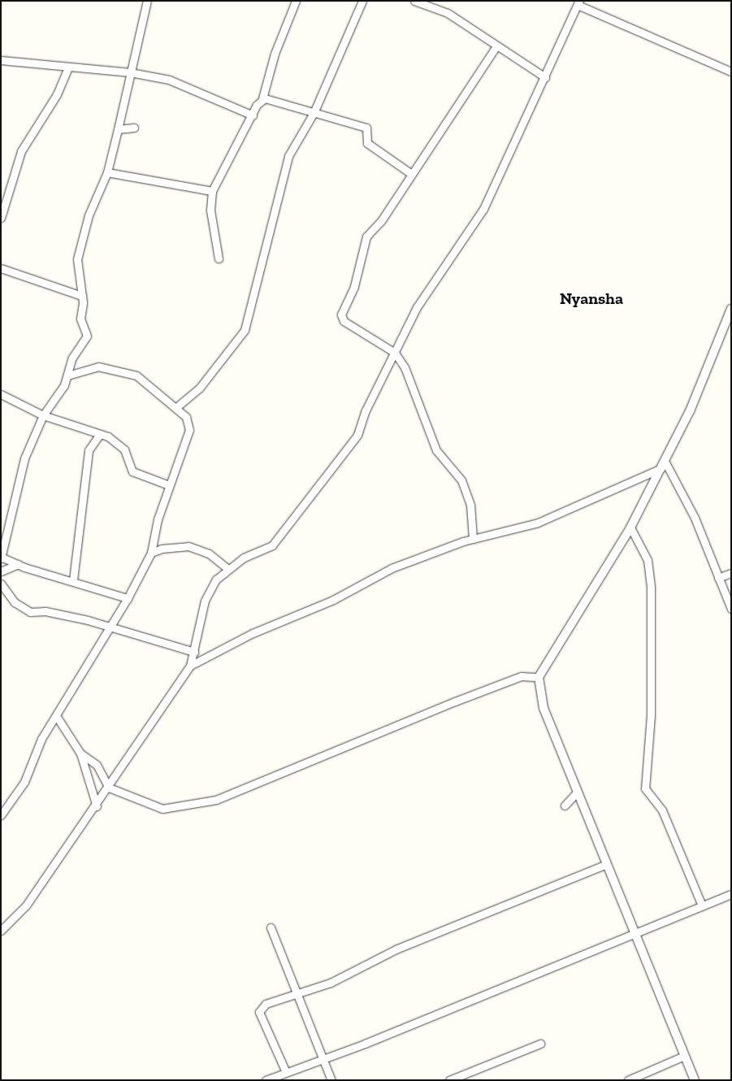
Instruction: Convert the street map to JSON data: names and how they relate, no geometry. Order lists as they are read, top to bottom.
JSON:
{
  "districts": ["Nyansha"]
}
